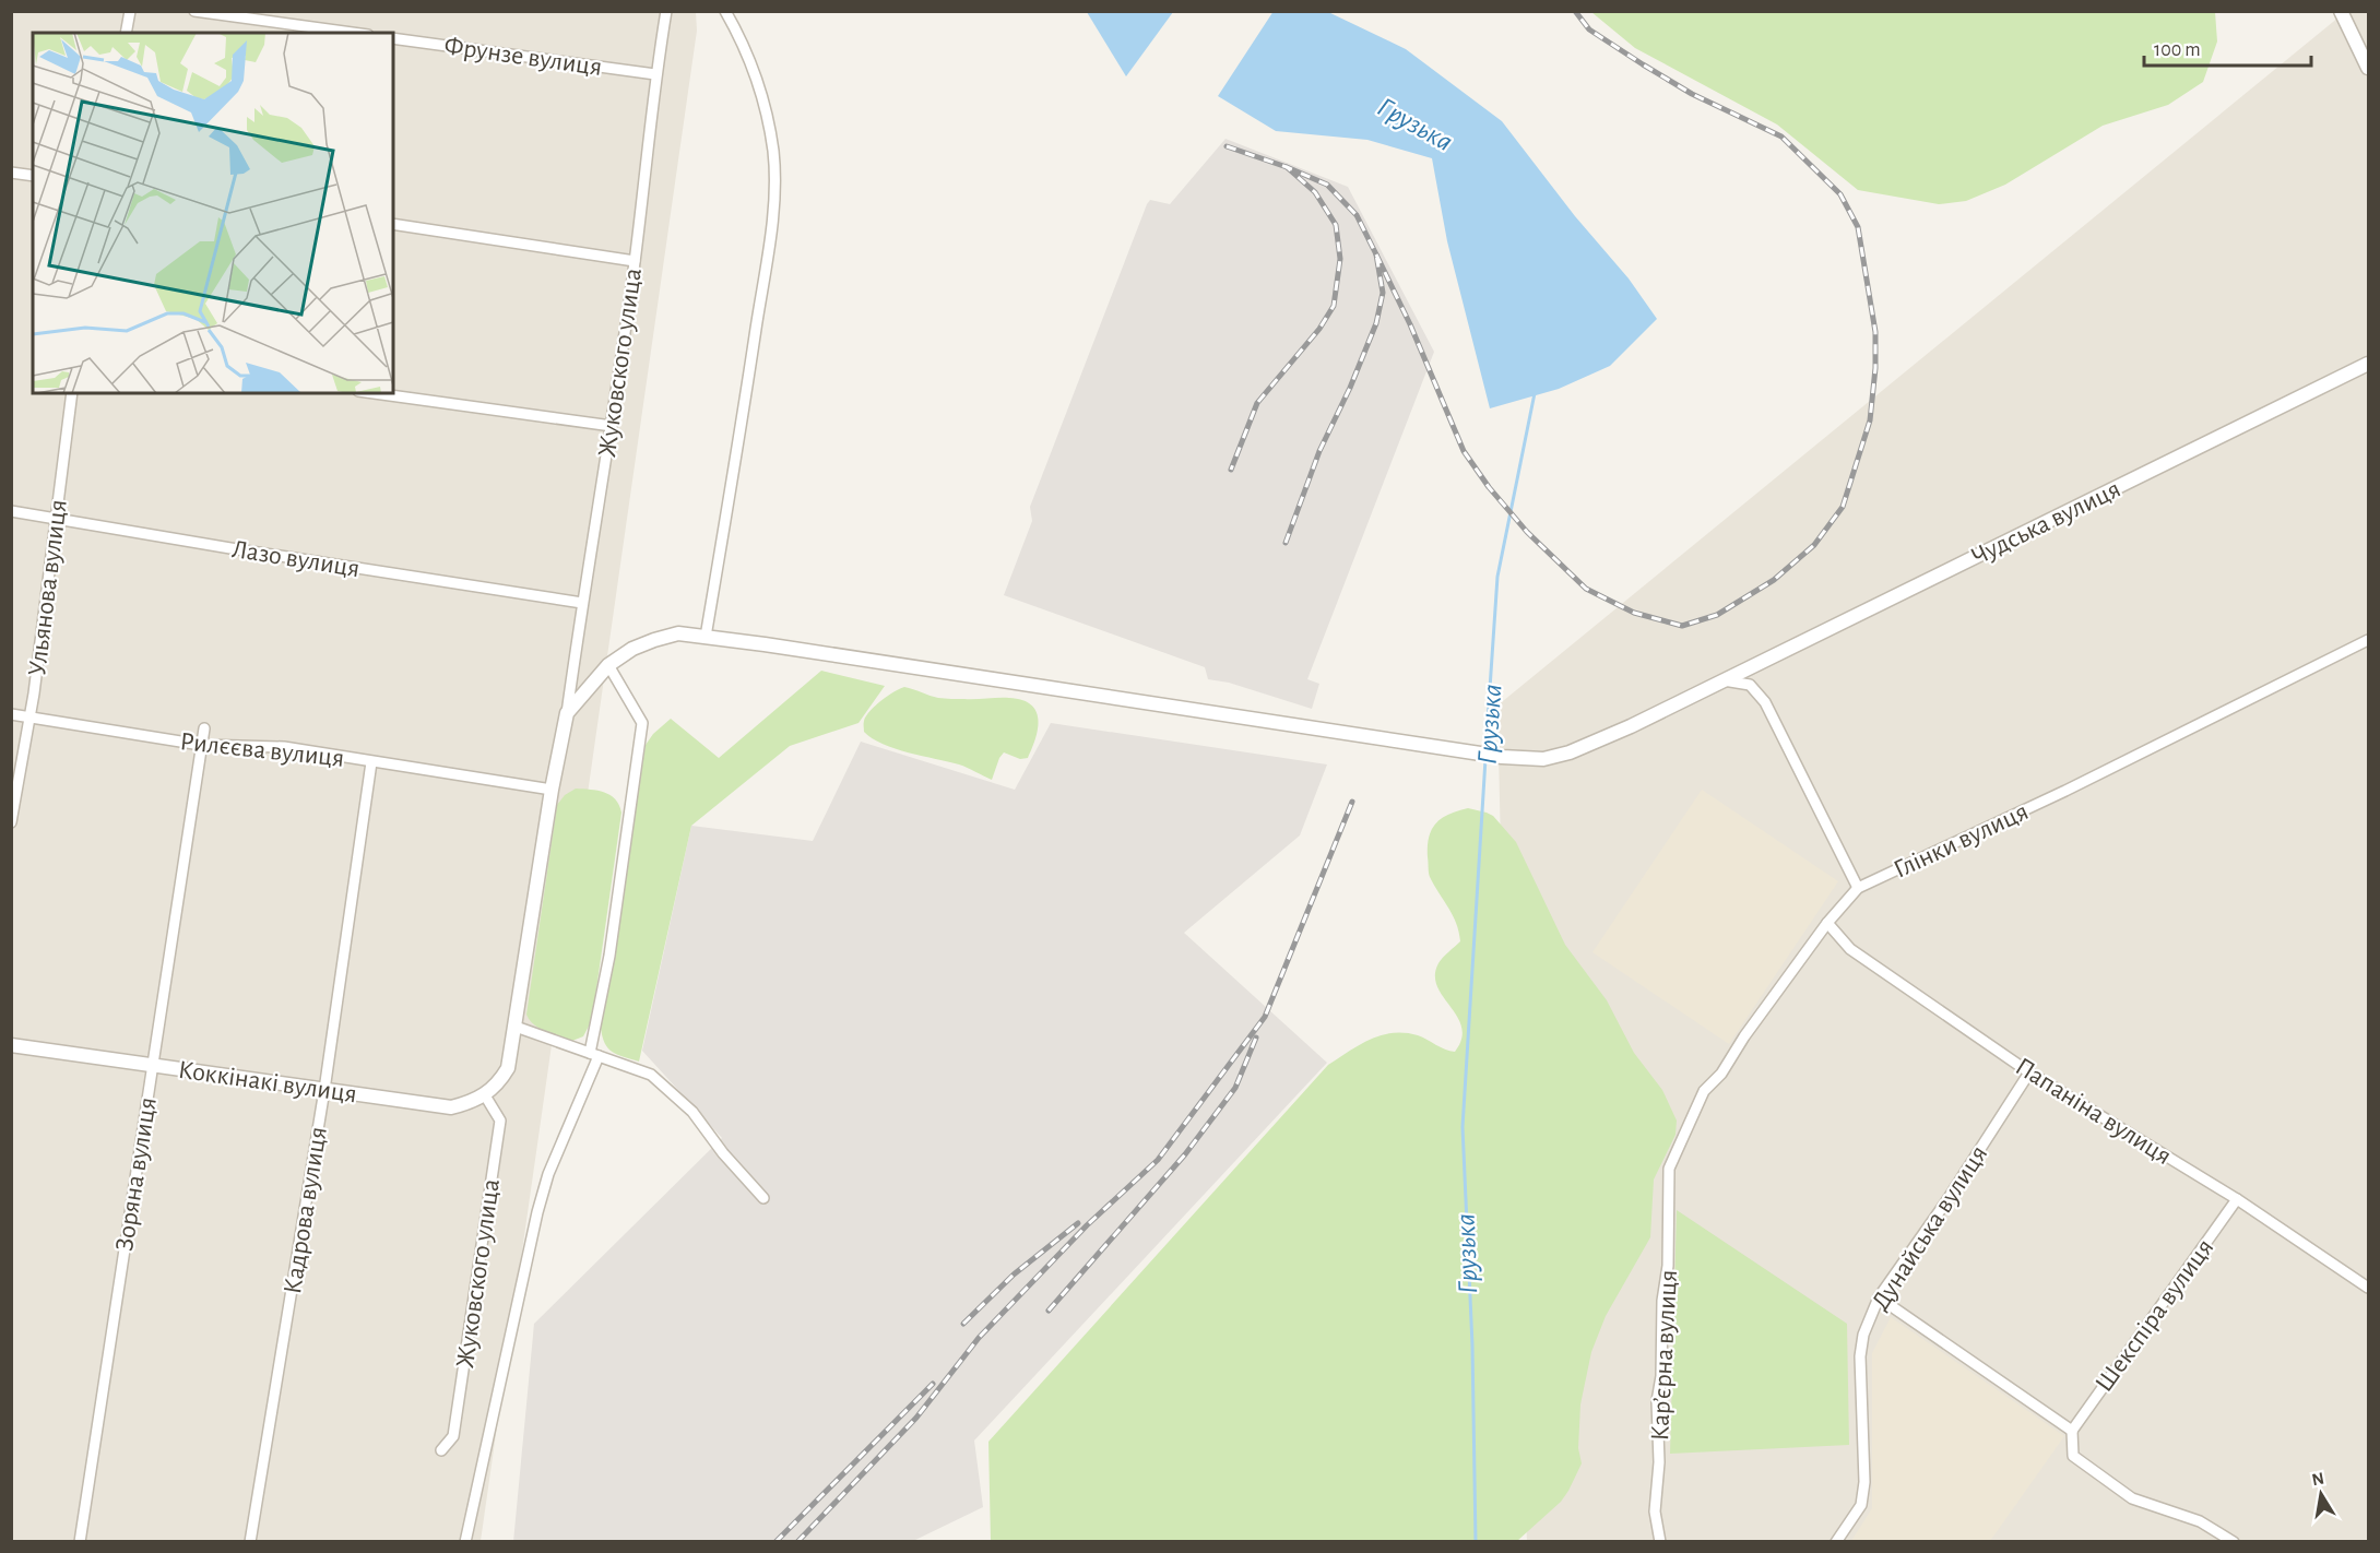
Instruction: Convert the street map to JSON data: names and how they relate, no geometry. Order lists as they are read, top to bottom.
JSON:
{
  "streets": {
    "street": [
      "Фрунзе вулиця",
      "Жуковского улица",
      "Чудська вулиця",
      "Лазо вулиця",
      "Ульянова вулиця",
      "Рилєєва вулиця",
      "Глінки вулиця",
      "Коккінакі вулиця",
      "Папаніна вулиця",
      "Зоряна вулиця",
      "Кадрова вулиця",
      "Дунайська вулиця",
      "Шекспіра вулиця",
      "Кар’єрна вулиця"
    ]
  },
  "crossings": [
    ["Фрунзе вулиця", "Жуковского улица"],
    ["Жуковского улица", "Чудська вулиця"],
    ["Жуковского улица", "Лазо вулиця"],
    ["Жуковского улица", "Коккінакі вулиця"],
    ["Лазо вулиця", "Ульянова вулиця"],
    ["Ульянова вулиця", "Рилєєва вулиця"],
    ["Рилєєва вулиця", "Зоряна вулиця"],
    ["Рилєєва вулиця", "Кадрова вулиця"],
    ["Глінки вулиця", "Папаніна вулиця"],
    ["Глінки вулиця", "Кар’єрна вулиця"],
    ["Коккінакі вулиця", "Зоряна вулиця"],
    ["Коккінакі вулиця", "Кадрова вулиця"],
    ["Папаніна вулиця", "Дунайська вулиця"],
    ["Папаніна вулиця", "Шекспіра вулиця"]
  ],
  "water": ["Грузька"],
  "scale_bar": "100 m",
  "north": "top"
}
